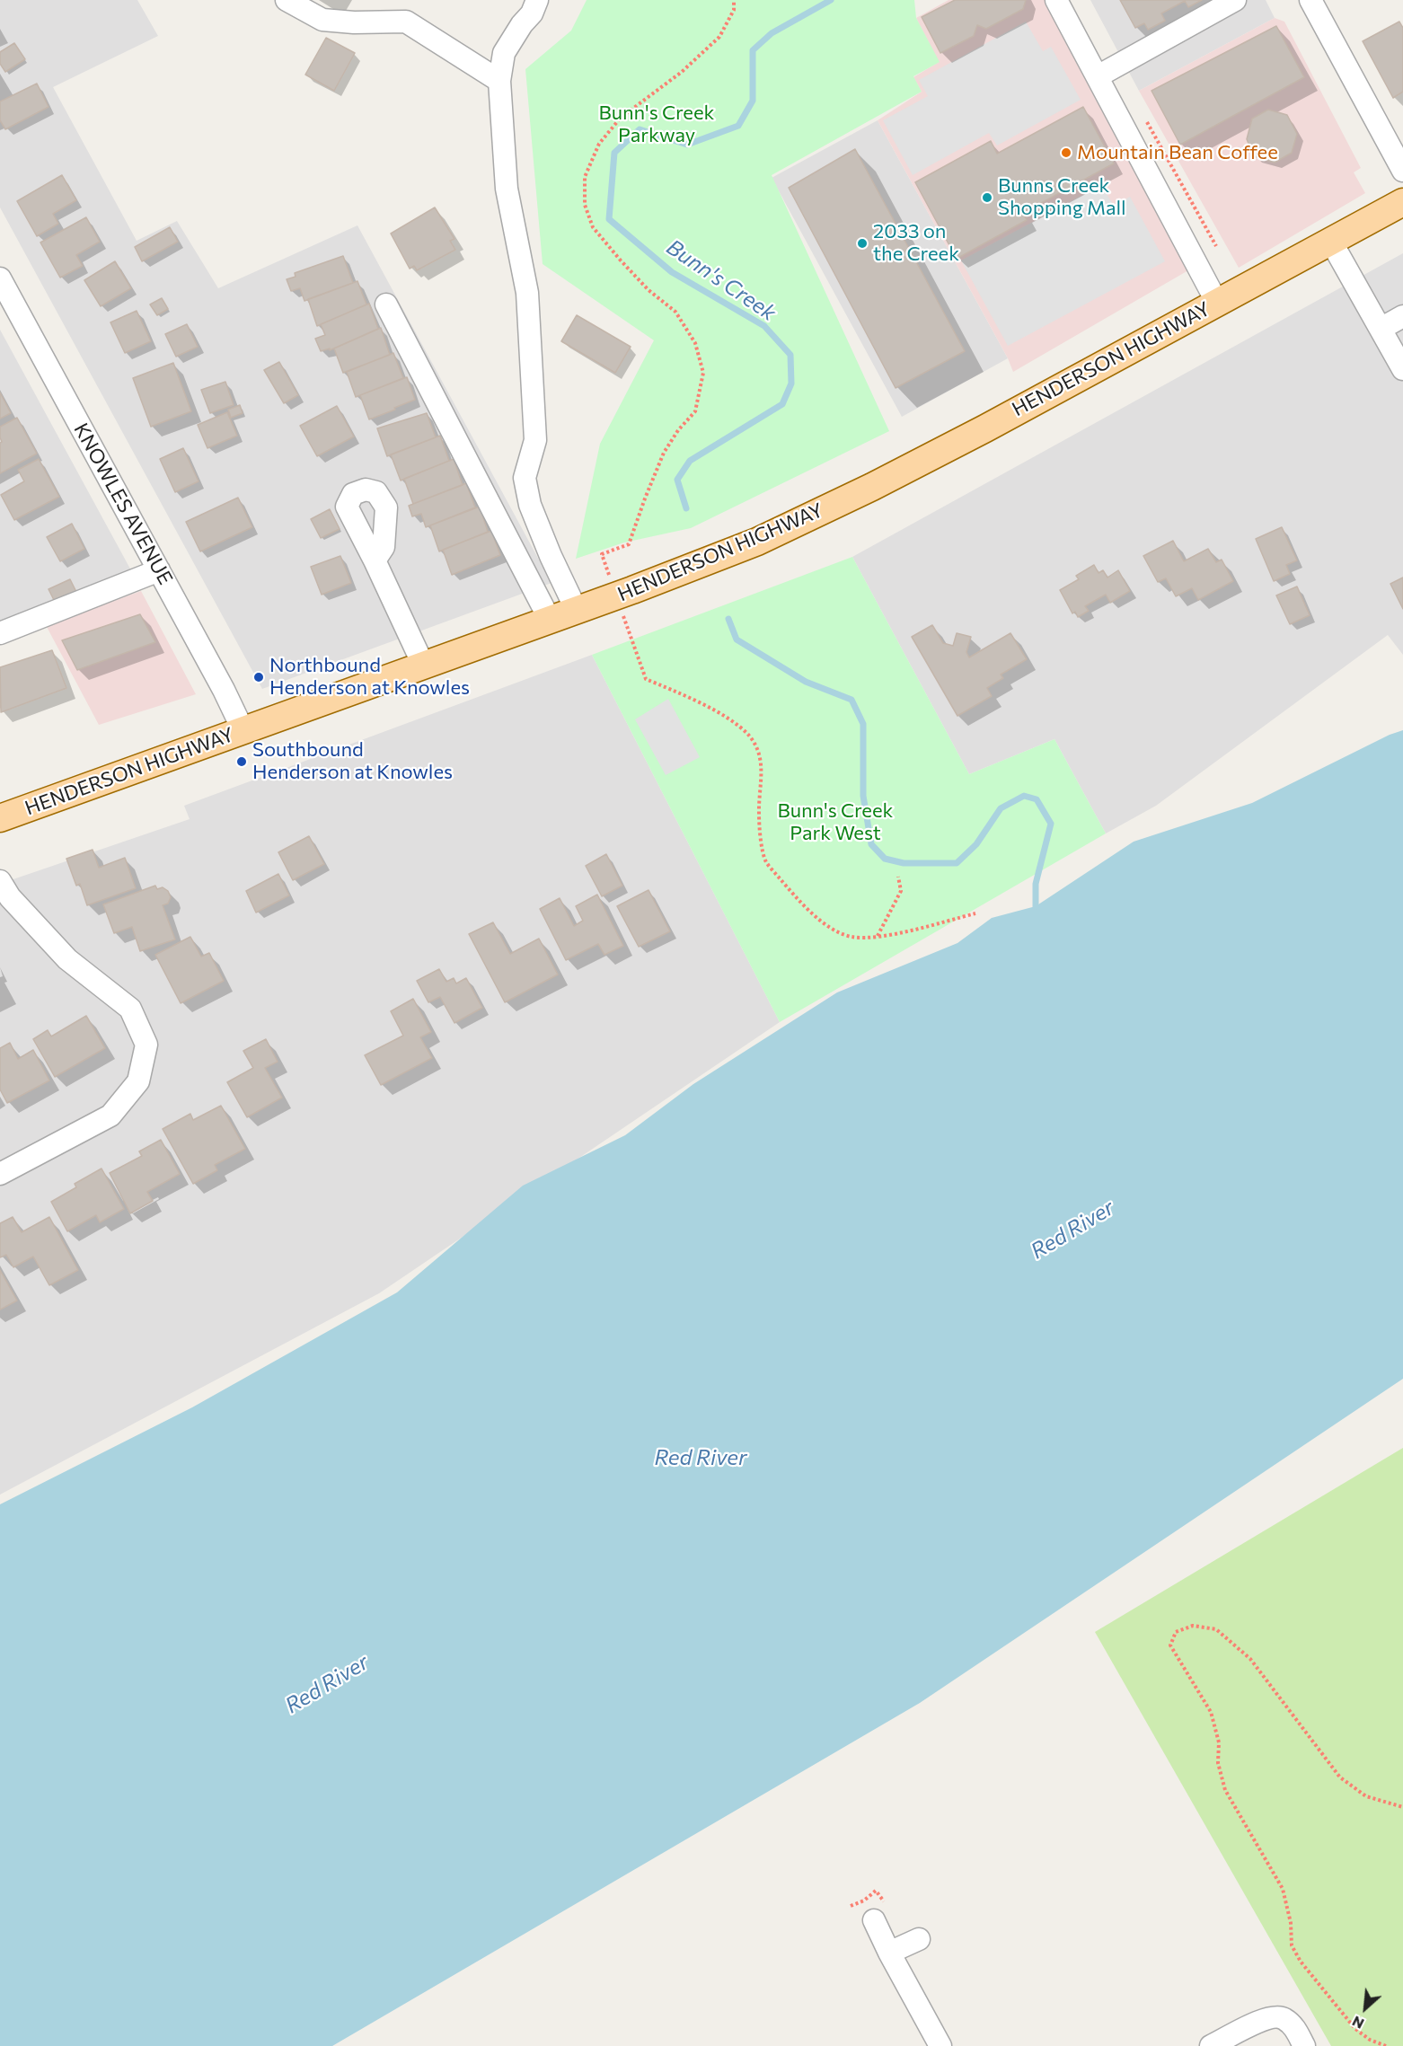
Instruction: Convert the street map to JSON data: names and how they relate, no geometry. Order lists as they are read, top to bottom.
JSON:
{
  "streets": {
    "main road": ["HENDERSON HIGHWAY"],
    "street": ["KNOWLES AVENUE"]
  },
  "crossings": [
    ["HENDERSON HIGHWAY", "KNOWLES AVENUE"]
  ],
  "water": ["Bunn's Creek", "Red River"],
  "parks": ["Bunn's Creek Parkway", "Bunn's Creek Park West"],
  "places": [
    "Mountain Bean Coffee",
    "Bunns Creek Shopping Mall",
    "2033 on the Creek",
    "Northbound Henderson at Knowles",
    "Southbound Henderson at Knowles"
  ],
  "north": "bottom left"
}
